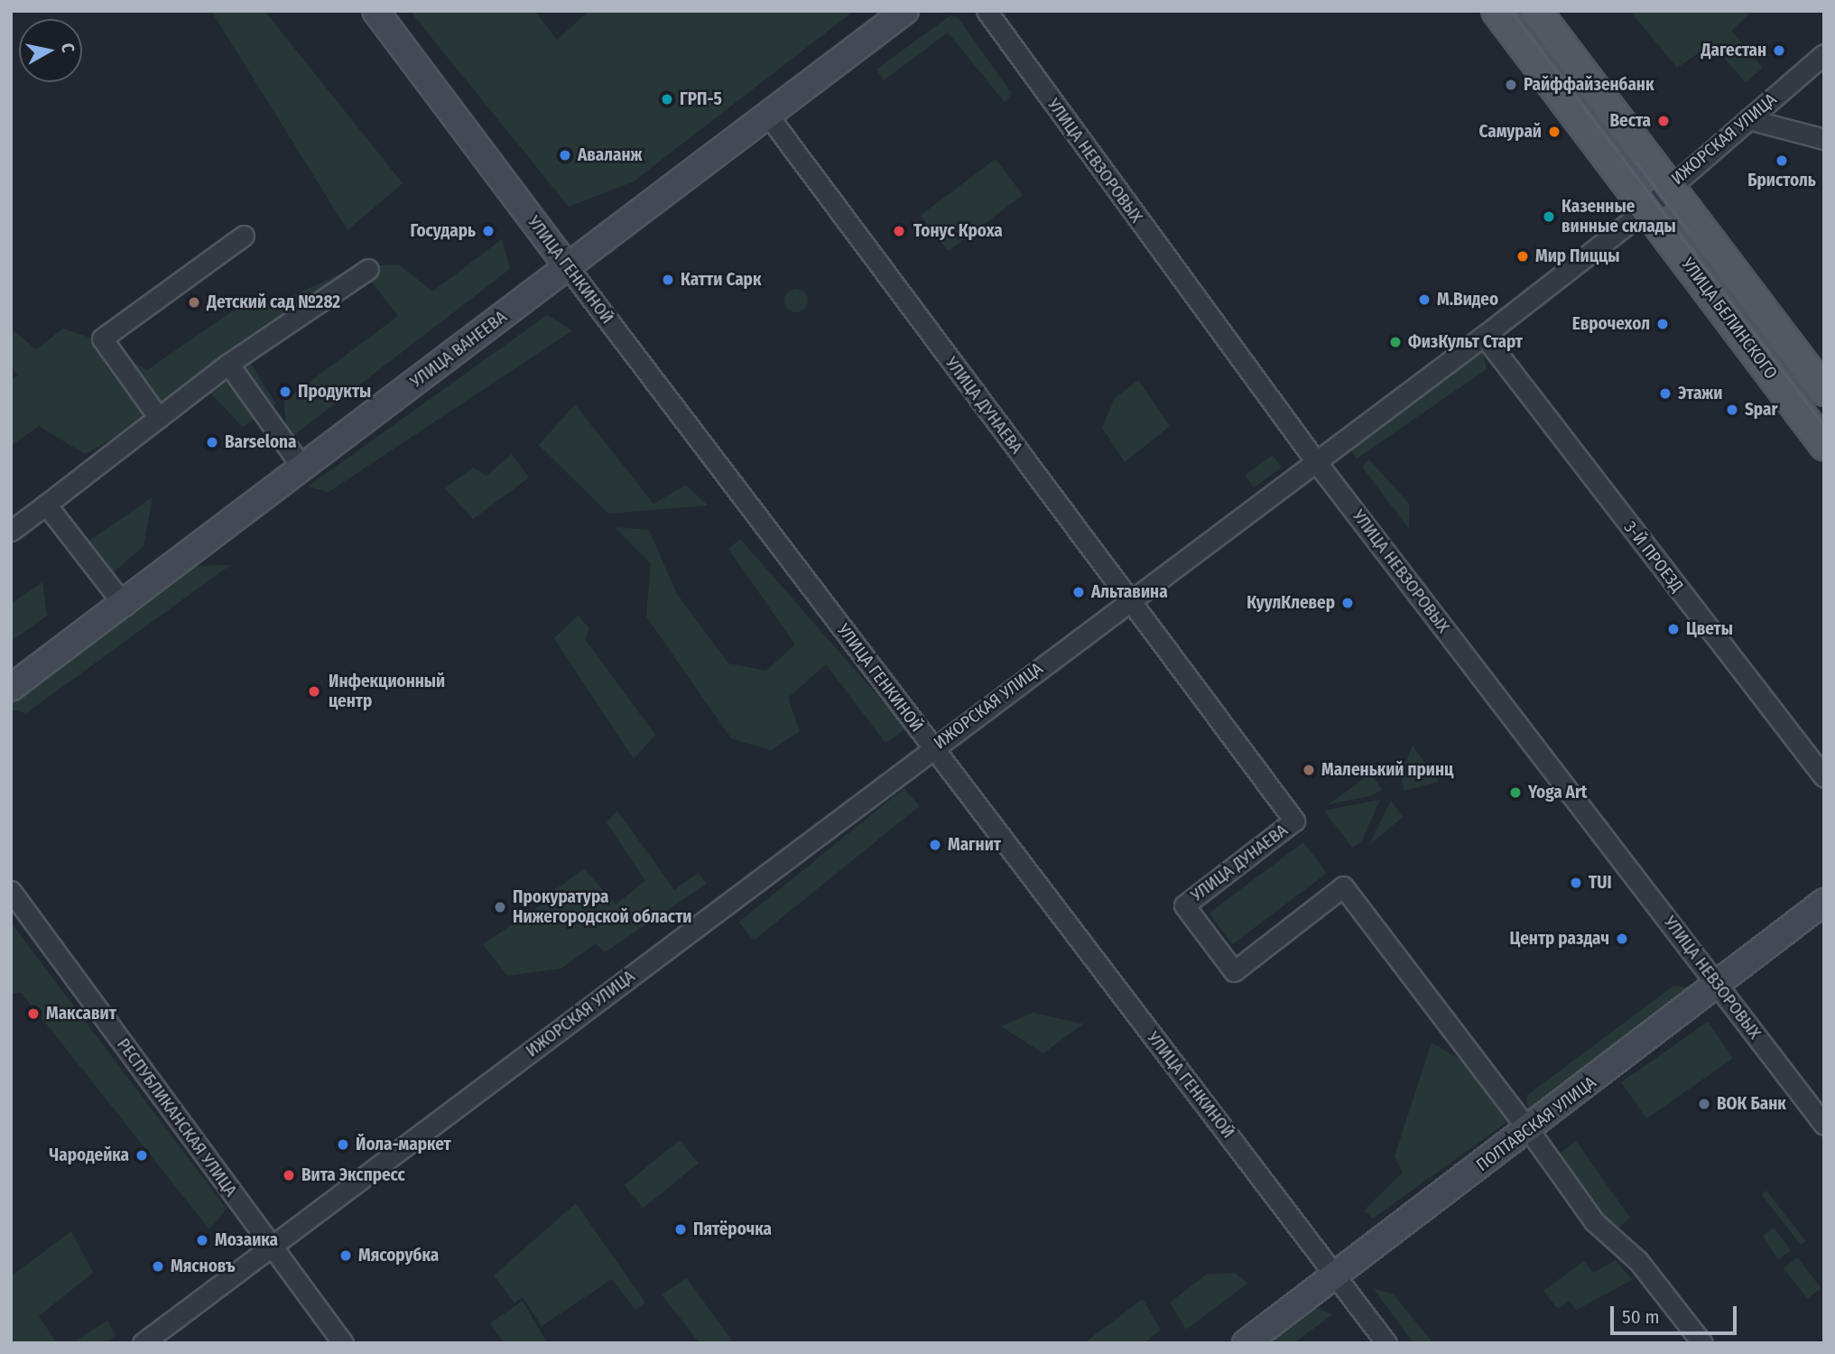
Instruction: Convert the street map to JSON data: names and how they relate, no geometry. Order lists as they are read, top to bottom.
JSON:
{
  "streets": {
    "main road": [
      "УЛИЦА ГЕНКИНОЙ",
      "УЛИЦА БЕЛИНСКОГО",
      "УЛИЦА ВАНЕЕВА",
      "ПОЛТАВСКАЯ УЛИЦА"
    ],
    "street": [
      "ИЖОРСКАЯ УЛИЦА",
      "УЛИЦА НЕВЗОРОВЫХ",
      "УЛИЦА ДУНАЕВА",
      "3-Й ПРОЕЗД",
      "РЕСПУБЛИКАНСКАЯ УЛИЦА"
    ]
  },
  "crossings": [
    ["ИЖОРСКАЯ УЛИЦА", "УЛИЦА НЕВЗОРОВЫХ"],
    ["ИЖОРСКАЯ УЛИЦА", "УЛИЦА ГЕНКИНОЙ"],
    ["ИЖОРСКАЯ УЛИЦА", "УЛИЦА БЕЛИНСКОГО"],
    ["ИЖОРСКАЯ УЛИЦА", "УЛИЦА ДУНАЕВА"],
    ["ИЖОРСКАЯ УЛИЦА", "3-Й ПРОЕЗД"],
    ["ИЖОРСКАЯ УЛИЦА", "РЕСПУБЛИКАНСКАЯ УЛИЦА"],
    ["УЛИЦА НЕВЗОРОВЫХ", "ПОЛТАВСКАЯ УЛИЦА"],
    ["УЛИЦА ГЕНКИНОЙ", "УЛИЦА ВАНЕЕВА"],
    ["УЛИЦА ГЕНКИНОЙ", "ПОЛТАВСКАЯ УЛИЦА"],
    ["УЛИЦА ВАНЕЕВА", "УЛИЦА ДУНАЕВА"],
    ["УЛИЦА ДУНАЕВА", "ПОЛТАВСКАЯ УЛИЦА"]
  ],
  "places": [
    "Дагестан",
    "Райффайзенбанк",
    "ГРП-5",
    "Веста",
    "Самурай",
    "Аваланж",
    "Бристоль",
    "Казенные винные склады",
    "Государь",
    "Тонус Кроха",
    "Мир Пиццы",
    "Катти Сарк",
    "М.Видео",
    "Детский сад №282",
    "Еврочехол",
    "ФизКульт Старт",
    "Продукты",
    "Этажи",
    "Spar",
    "Barselona",
    "Альтавина",
    "КуулКлевер",
    "Цветы",
    "Инфекционный центр",
    "Маленький принц",
    "Yoga Art",
    "Магнит",
    "TUI",
    "Прокуратура Нижегородской области",
    "Центр раздач",
    "Максавит",
    "ВОК Банк",
    "Йола-маркет",
    "Чародейка",
    "Вита Экспресс",
    "Пятёрочка",
    "Мозаика",
    "Мясорубка",
    "Мясновъ"
  ],
  "scale_bar": "50 m",
  "north": "right"
}
